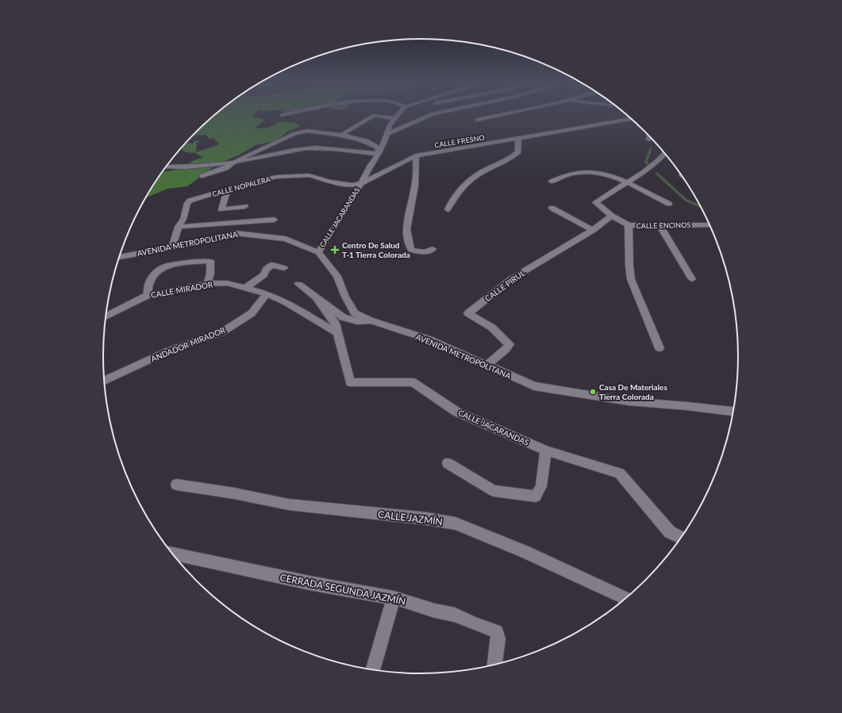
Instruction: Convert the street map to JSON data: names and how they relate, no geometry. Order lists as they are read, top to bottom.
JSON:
{
  "streets": {
    "street": [
      "CALLE FRESNO",
      "CALLE NOPALERA",
      "CALLE JACARANDAS",
      "CALLE ENCINOS",
      "AVENIDA METROPOLITANA",
      "CALLE PIRUL",
      "CALLE MIRADOR",
      "ANDADOR MIRADOR",
      "CALLE JAZMÍN",
      "CERRADA SEGUNDA JAZMÍN"
    ]
  },
  "crossings": [
    ["CALLE FRESNO", "CALLE JACARANDAS"],
    ["CALLE NOPALERA", "CALLE JACARANDAS"],
    ["CALLE NOPALERA", "AVENIDA METROPOLITANA"],
    ["CALLE JACARANDAS", "AVENIDA METROPOLITANA"],
    ["CALLE JACARANDAS", "CALLE MIRADOR"],
    ["CALLE ENCINOS", "CALLE PIRUL"],
    ["AVENIDA METROPOLITANA", "CALLE PIRUL"],
    ["CALLE MIRADOR", "ANDADOR MIRADOR"]
  ],
  "places": {
    "health": ["Centro De Salud T-1 Tierra Colorada"],
    "other": ["Casa De Materiales Tierra Colorada"]
  }
}
